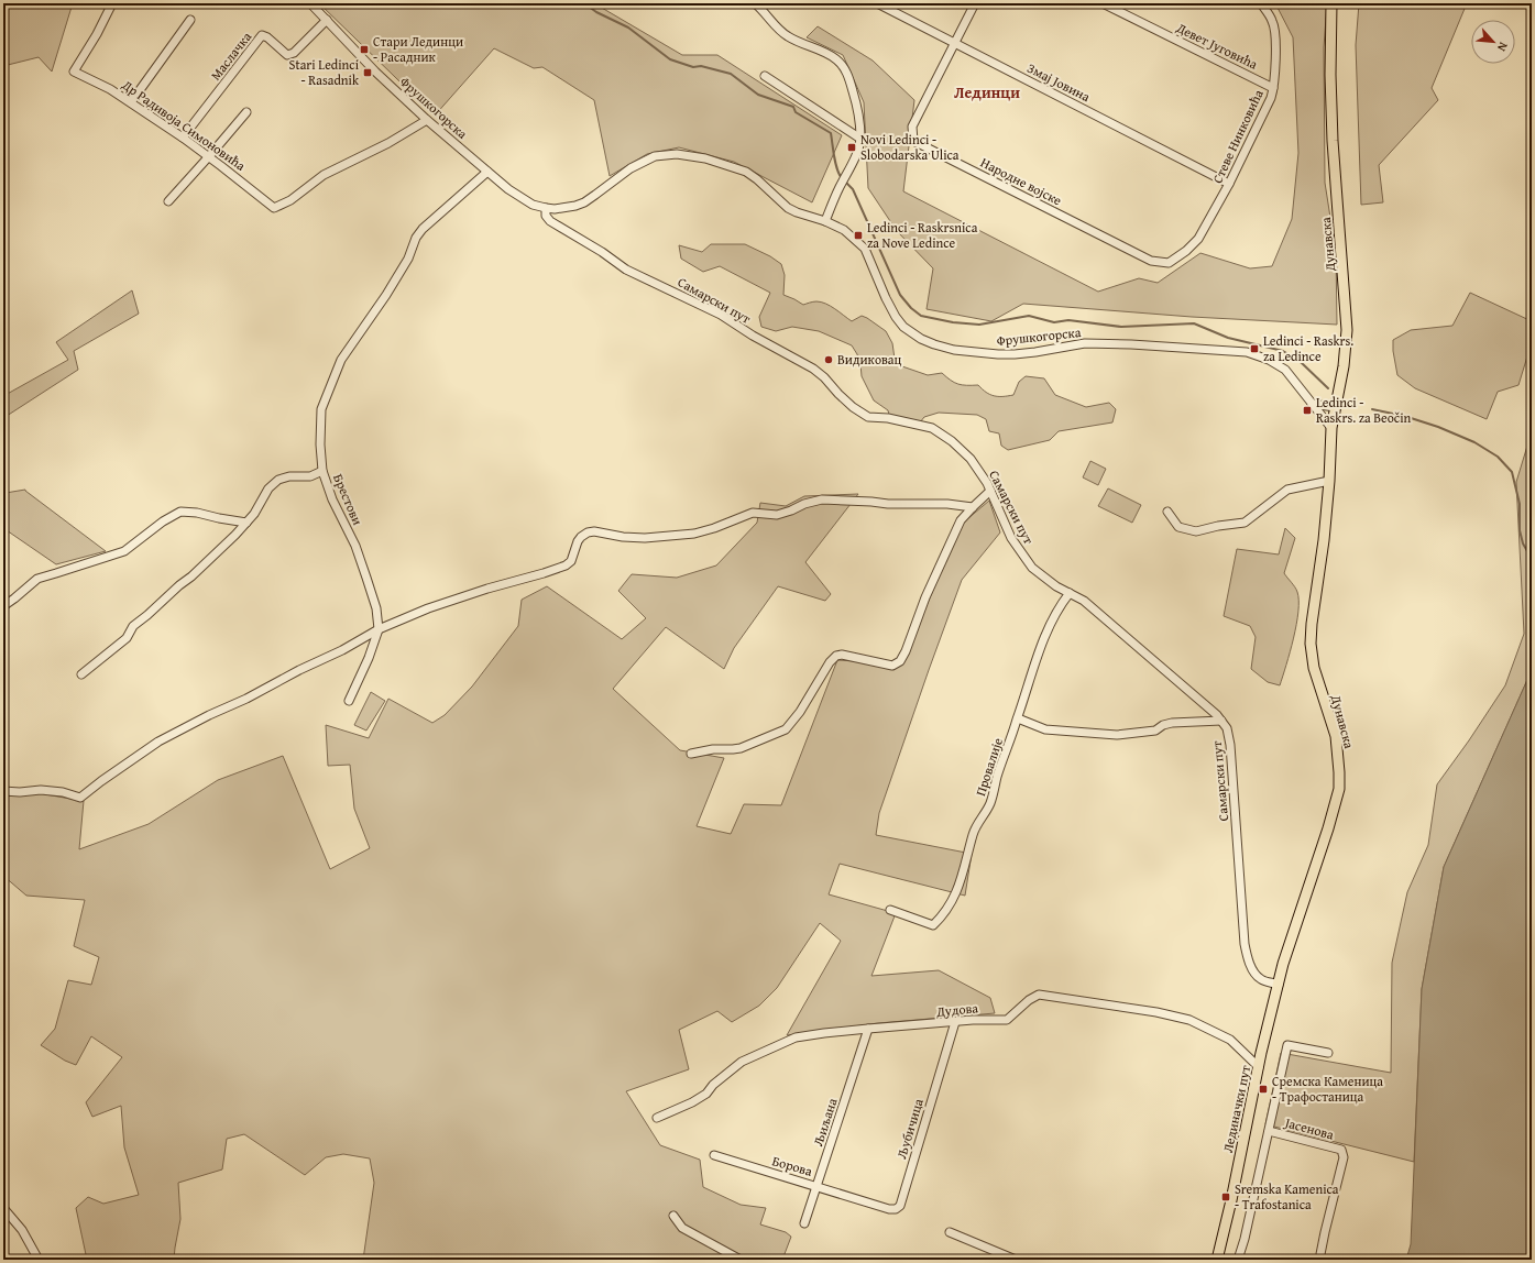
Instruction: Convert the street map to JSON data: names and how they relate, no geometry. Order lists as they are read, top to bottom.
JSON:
{
  "streets": {
    "main road": ["Дунавска", "Лединачки пут"],
    "street": [
      "Девет Југовића",
      "Маслачка",
      "Змај Јовина",
      "Фрушкогорска",
      "Др Радивоја Симоновића",
      "Стеве Нинковића",
      "Народне војске",
      "Самарски пут",
      "Брестови",
      "Провалије",
      "Дудова",
      "Љиљана",
      "Љубичица",
      "Јасенова",
      "Борова"
    ]
  },
  "crossings": [
    ["Девет Југовића", "Стеве Нинковића"],
    ["Маслачка", "Фрушкогорска"],
    ["Маслачка", "Др Радивоја Симоновића"],
    ["Змај Јовина", "Стеве Нинковића"],
    ["Змај Јовина", "Народне војске"],
    ["Фрушкогорска", "Др Радивоја Симоновића"],
    ["Фрушкогорска", "Дунавска"],
    ["Фрушкогорска", "Самарски пут"],
    ["Фрушкогорска", "Брестови"],
    ["Стеве Нинковића", "Народне војске"],
    ["Дунавска", "Лединачки пут"],
    ["Самарски пут", "Провалије"],
    ["Самарски пут", "Лединачки пут"],
    ["Дудова", "Лединачки пут"],
    ["Дудова", "Љиљана"],
    ["Дудова", "Љубичица"],
    ["Љиљана", "Борова"],
    ["Љубичица", "Борова"]
  ],
  "districts": ["Лединци"],
  "places": {
    "transit": [
      "Стари Лединци - Расадник",
      "Stari Ledinci - Rasadnik",
      "Novi Ledinci - Slobodarska Ulica",
      "Ledinci - Raskrsnica za Nove Ledince",
      "Ledinci - Raskrs. za Ledince",
      "Ledinci - Raskrs. za Beočin",
      "Сремска Каменица - Трафостаница",
      "Sremska Kamenica - Trafostanica"
    ],
    "other": ["Видиковац"]
  },
  "north": "bottom right"
}
